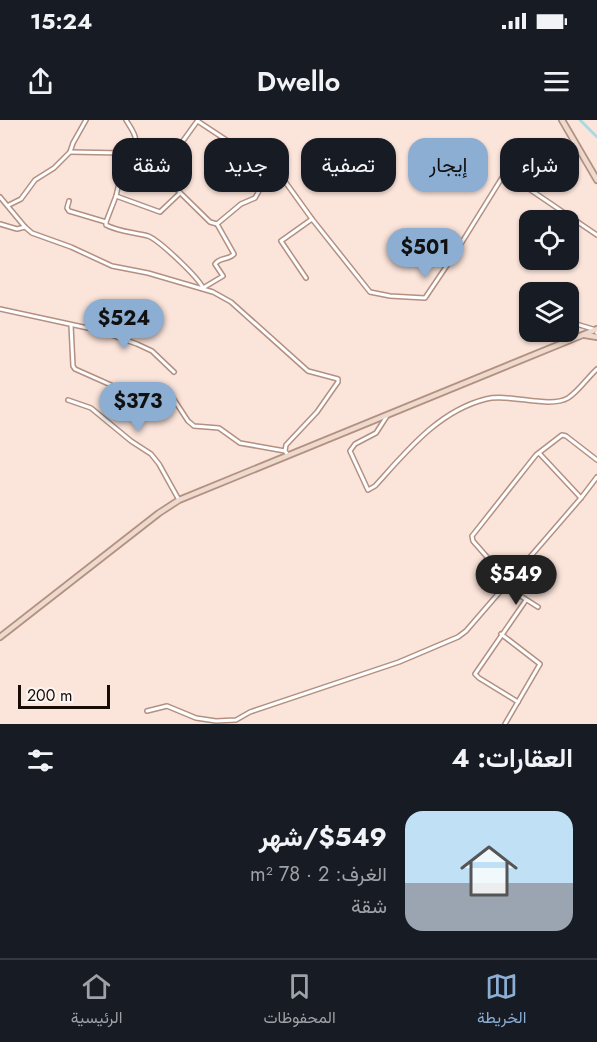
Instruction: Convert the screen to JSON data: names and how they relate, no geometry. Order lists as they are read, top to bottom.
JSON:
{
  "scale_bar": "200 m",
  "page": {
    "status": "15:24",
    "header": "Dwello",
    "chip": [
      "شراء",
      "إيجار",
      "تصفية",
      "جديد",
      "شقة"
    ],
    "price": [
      "$501",
      "$524",
      "$373",
      "$549"
    ],
    "scale": "200 m",
    "heading": "العقارات: 4",
    "list": [
      {
        "name": "$549/شهر",
        "note": "الغرف: 2 · 78 m² · شقة"
      }
    ],
    "tabs": ["الخريطة", "المحفوظات", "الرئيسية"]
  }
}
